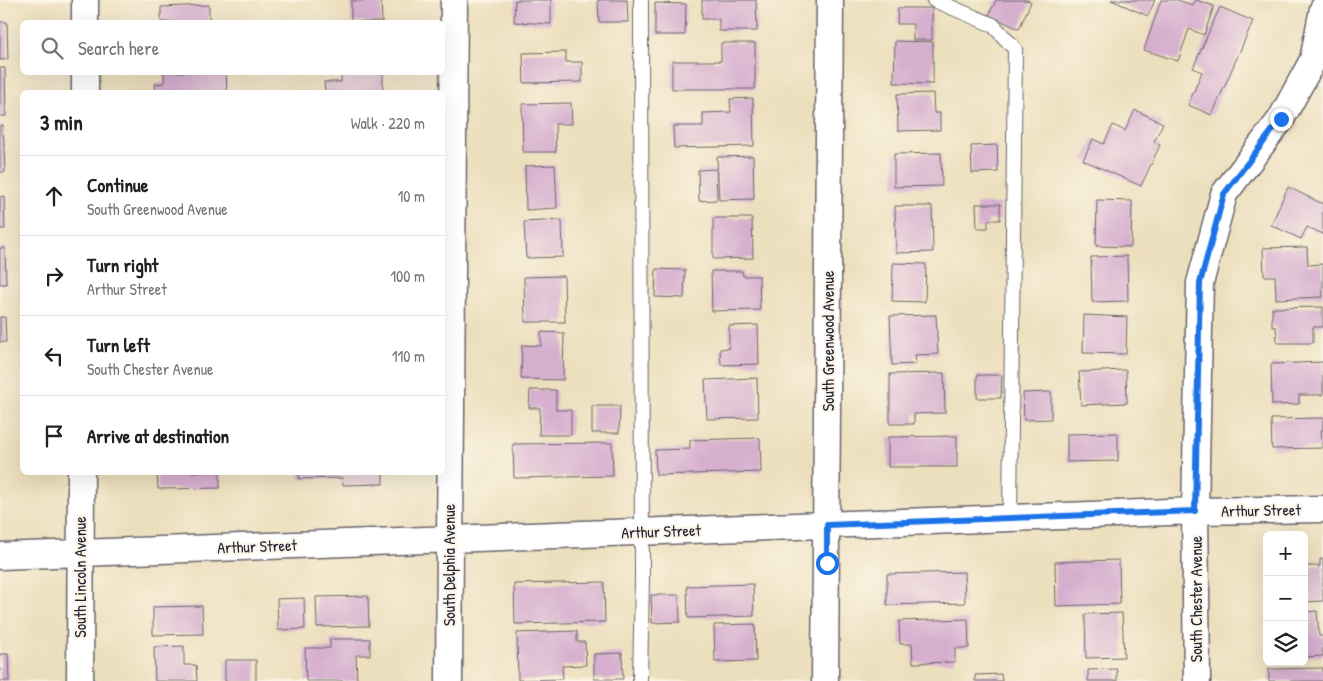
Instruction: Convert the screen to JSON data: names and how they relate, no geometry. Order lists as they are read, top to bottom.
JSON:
{
  "streets": {
    "street": [
      "South Greenwood Avenue",
      "Arthur Street",
      "South Delphia Avenue",
      "South Lincoln Avenue",
      "South Chester Avenue"
    ]
  },
  "crossings": [
    ["South Greenwood Avenue", "Arthur Street"],
    ["Arthur Street", "South Delphia Avenue"],
    ["Arthur Street", "South Lincoln Avenue"],
    ["Arthur Street", "South Chester Avenue"]
  ],
  "page": {
    "search": "Search here",
    "heading": ["3 min", "Walk · 220 m"],
    "list": [
      ["Continue", "South Greenwood Avenue", "10 m"],
      ["Turn right", "Arthur Street", "100 m"],
      ["Turn left", "South Chester Avenue", "110 m"],
      "Arrive at destination"
    ],
    "map_buttons": ["+", "−"]
  }
}
